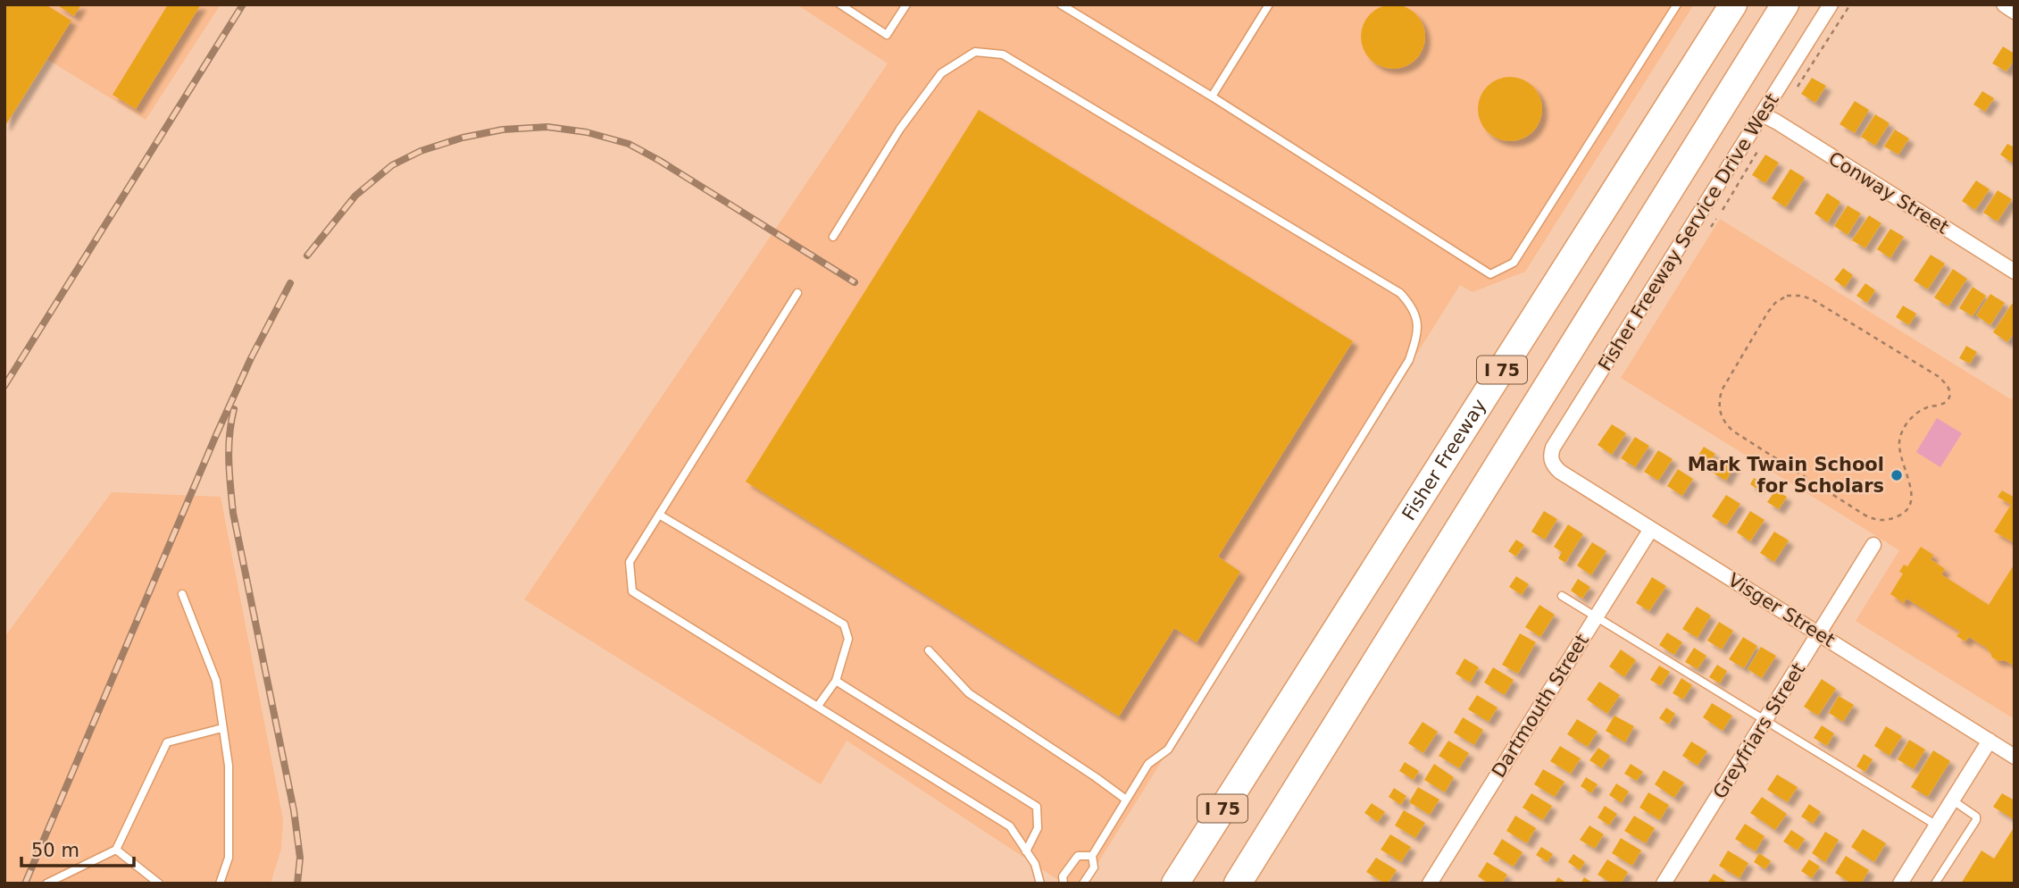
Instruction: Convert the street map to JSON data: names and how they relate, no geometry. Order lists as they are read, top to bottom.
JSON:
{
  "streets": {
    "highway": ["I 75", "Fisher Freeway"],
    "street": [
      "Conway Street",
      "Fisher Freeway Service Drive West",
      "Visger Street",
      "Dartmouth Street",
      "Greyfriars Street"
    ]
  },
  "crossings": [
    ["Conway Street", "Fisher Freeway Service Drive West"],
    ["Fisher Freeway Service Drive West", "Visger Street"],
    ["Visger Street", "Dartmouth Street"],
    ["Visger Street", "Greyfriars Street"]
  ],
  "places": ["Mark Twain School for Scholars"],
  "scale_bar": "50 m"
}
